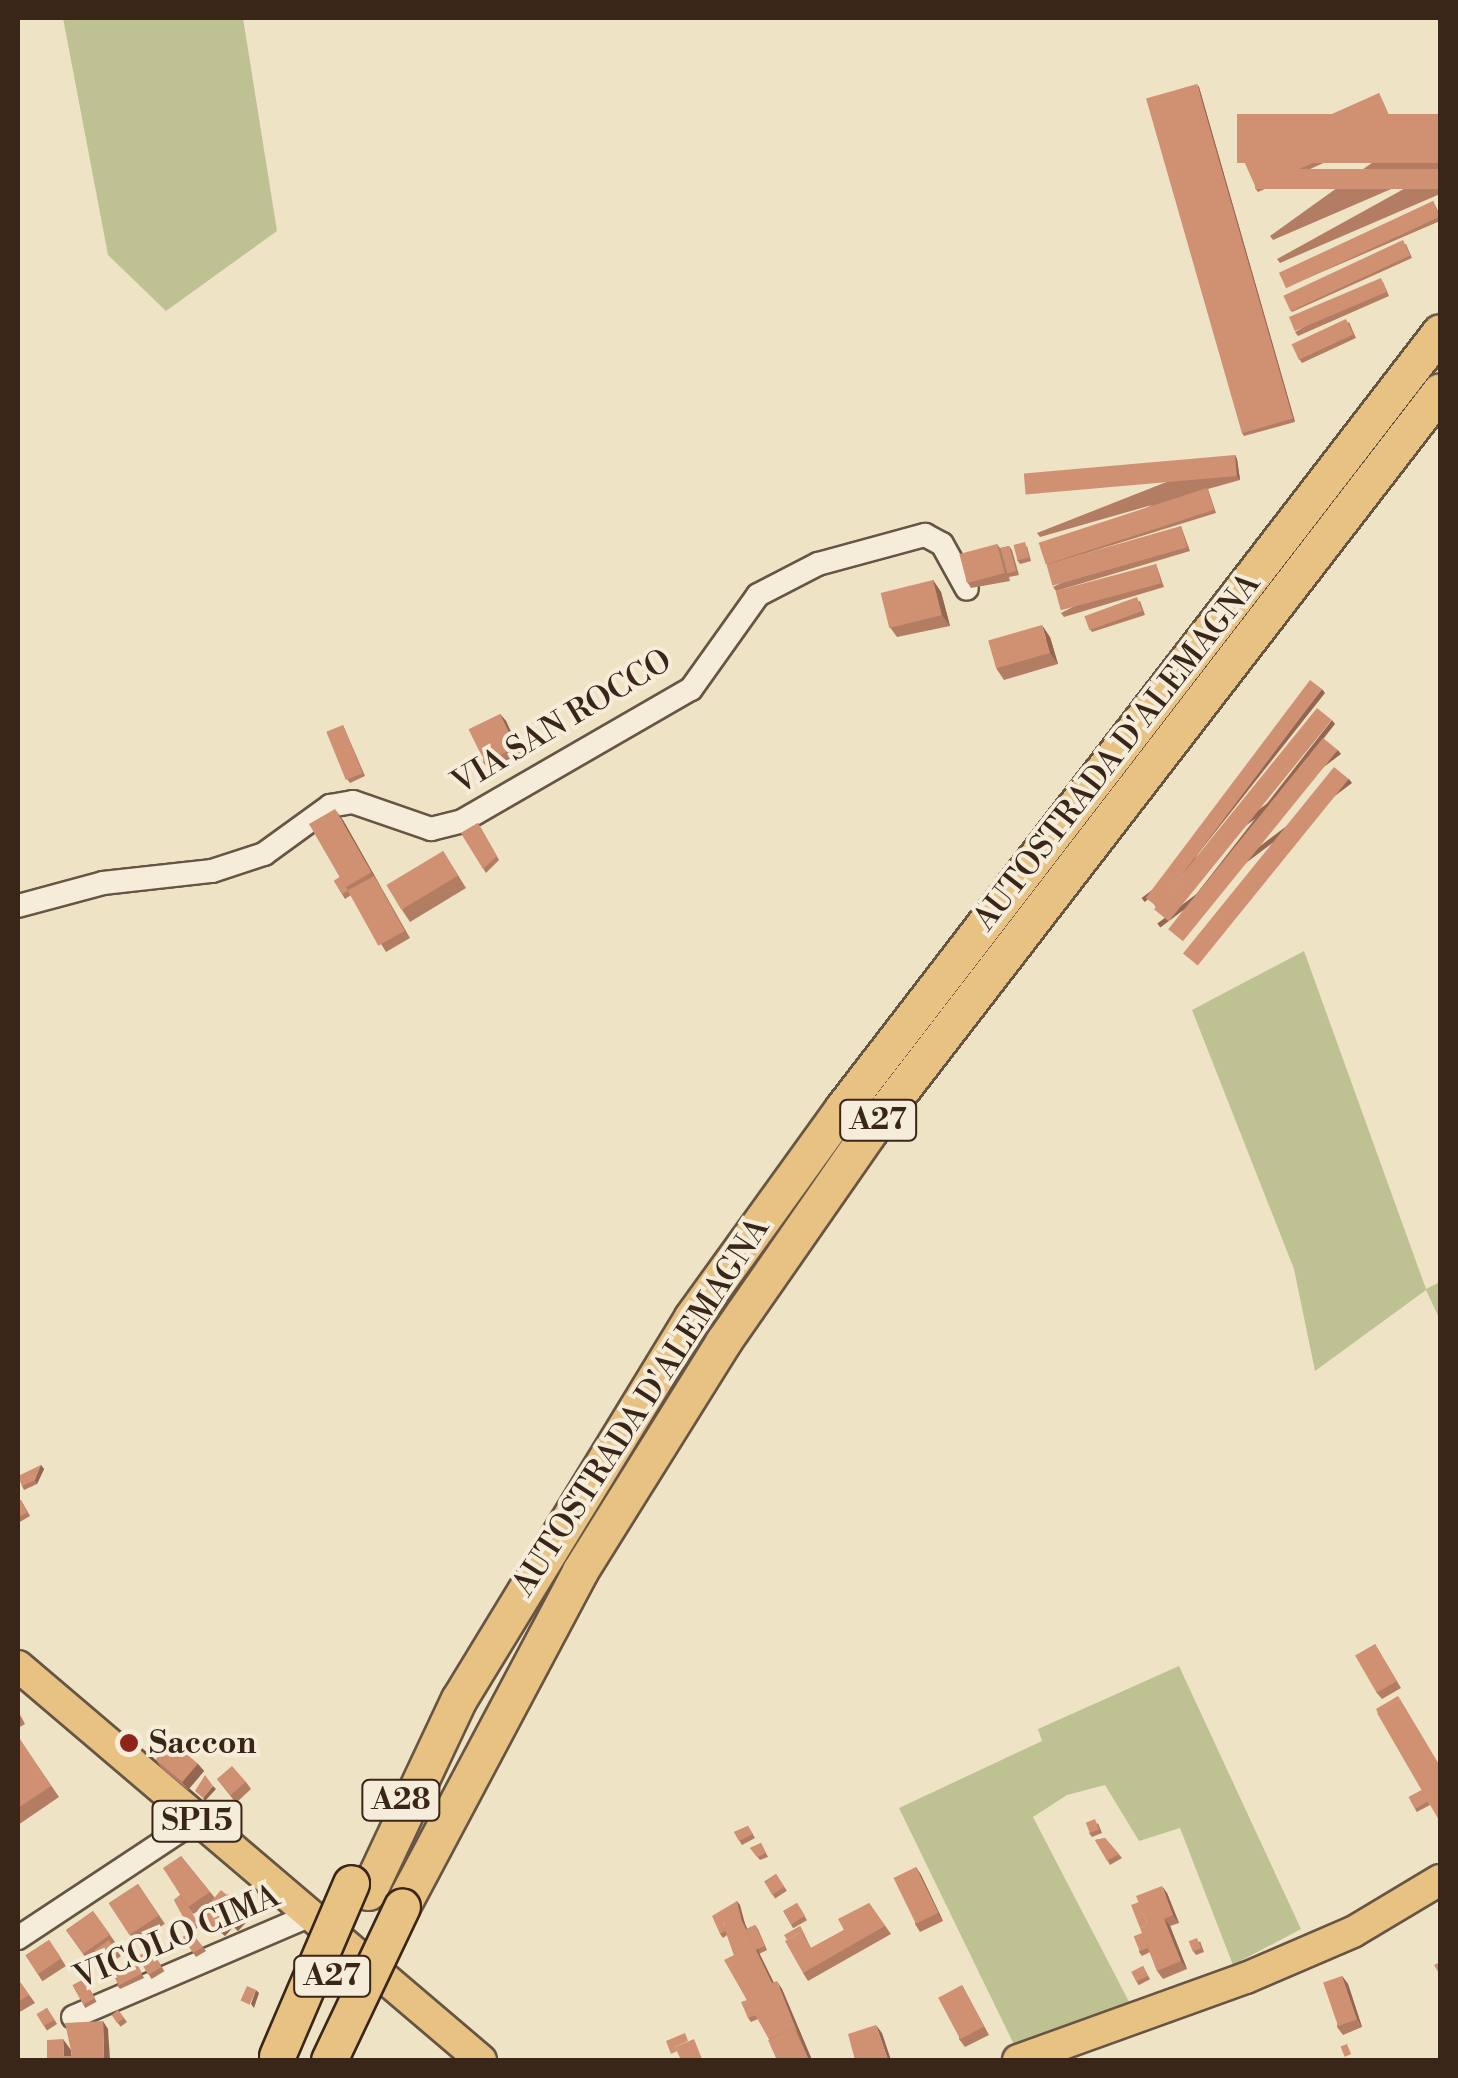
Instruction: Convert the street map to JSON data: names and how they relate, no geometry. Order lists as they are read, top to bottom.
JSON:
{
  "streets": {
    "highway": ["AUTOSTRADA D'ALEMAGNA", "A27", "A28"],
    "main road": ["SP15"],
    "street": ["VIA SAN ROCCO", "VICOLO CIMA"]
  },
  "crossings": [
    ["AUTOSTRADA D'ALEMAGNA", "A27"],
    ["AUTOSTRADA D'ALEMAGNA", "A28"],
    ["SP15", "VICOLO CIMA"]
  ],
  "places": ["Saccon"]
}
